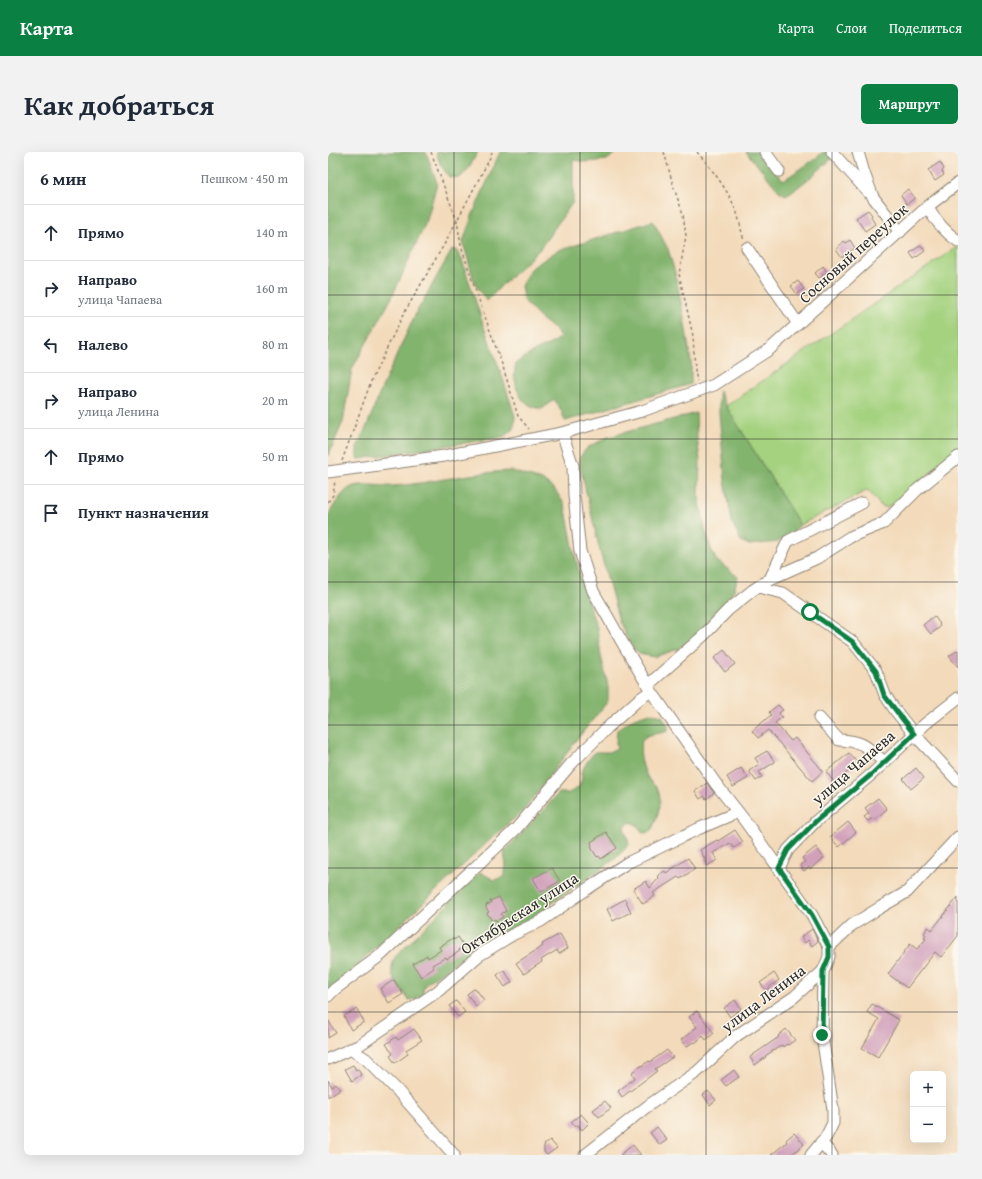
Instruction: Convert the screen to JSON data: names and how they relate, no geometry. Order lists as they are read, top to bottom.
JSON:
{
  "streets": {
    "street": [
      "Сосновый переулок",
      "улица Чапаева",
      "Октябрьская улица",
      "улица Ленина"
    ]
  },
  "page": {
    "header": "Карта",
    "nav": ["Карта", "Слои", "Поделиться"],
    "title": "Как добраться",
    "buttons": "Маршрут",
    "heading": ["6 мин", "Пешком · 450 m"],
    "list": [
      ["Прямо", "140 m"],
      ["Направо", "улица Чапаева", "160 m"],
      ["Налево", "80 m"],
      ["Направо", "улица Ленина", "20 m"],
      ["Прямо", "50 m"],
      "Пункт назначения"
    ],
    "map_buttons": ["+", "−"]
  }
}
